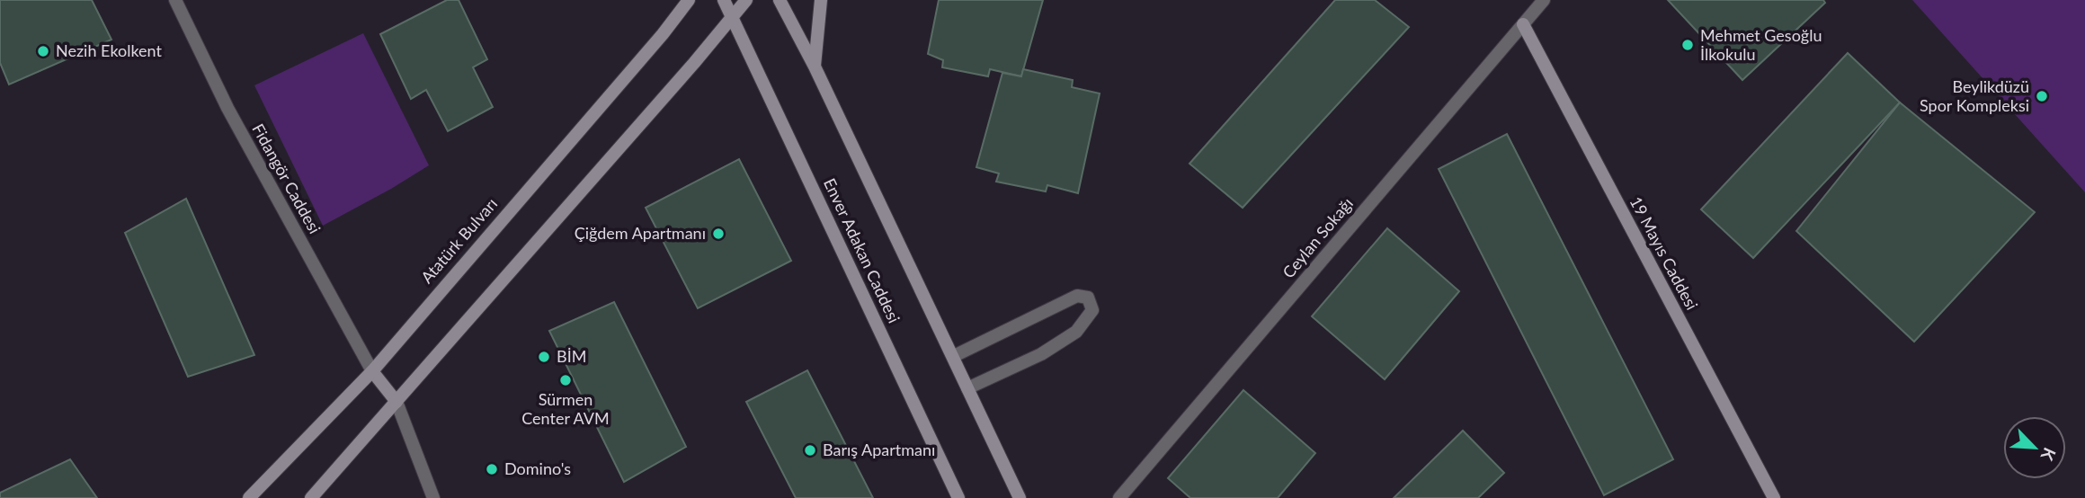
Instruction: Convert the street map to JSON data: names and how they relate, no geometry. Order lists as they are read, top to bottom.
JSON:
{
  "streets": {
    "main road": ["Atatürk Bulvarı", "Enver Adakan Caddesi", "19 Mayıs Caddesi"],
    "street": ["Fidangör Caddesi", "Ceylan Sokağı"]
  },
  "crossings": [
    ["Fidangör Caddesi", "Atatürk Bulvarı"],
    ["Ceylan Sokağı", "19 Mayıs Caddesi"]
  ],
  "places": [
    "Mehmet Gesoğlu İlkokulu",
    "Nezih Ekolkent",
    "Beylikdüzü Spor Kompleksi",
    "Çiğdem Apartmanı",
    "BİM",
    "Sürmen Center AVM",
    "Barış Apartmanı",
    "Domino's"
  ],
  "north": "bottom right"
}
